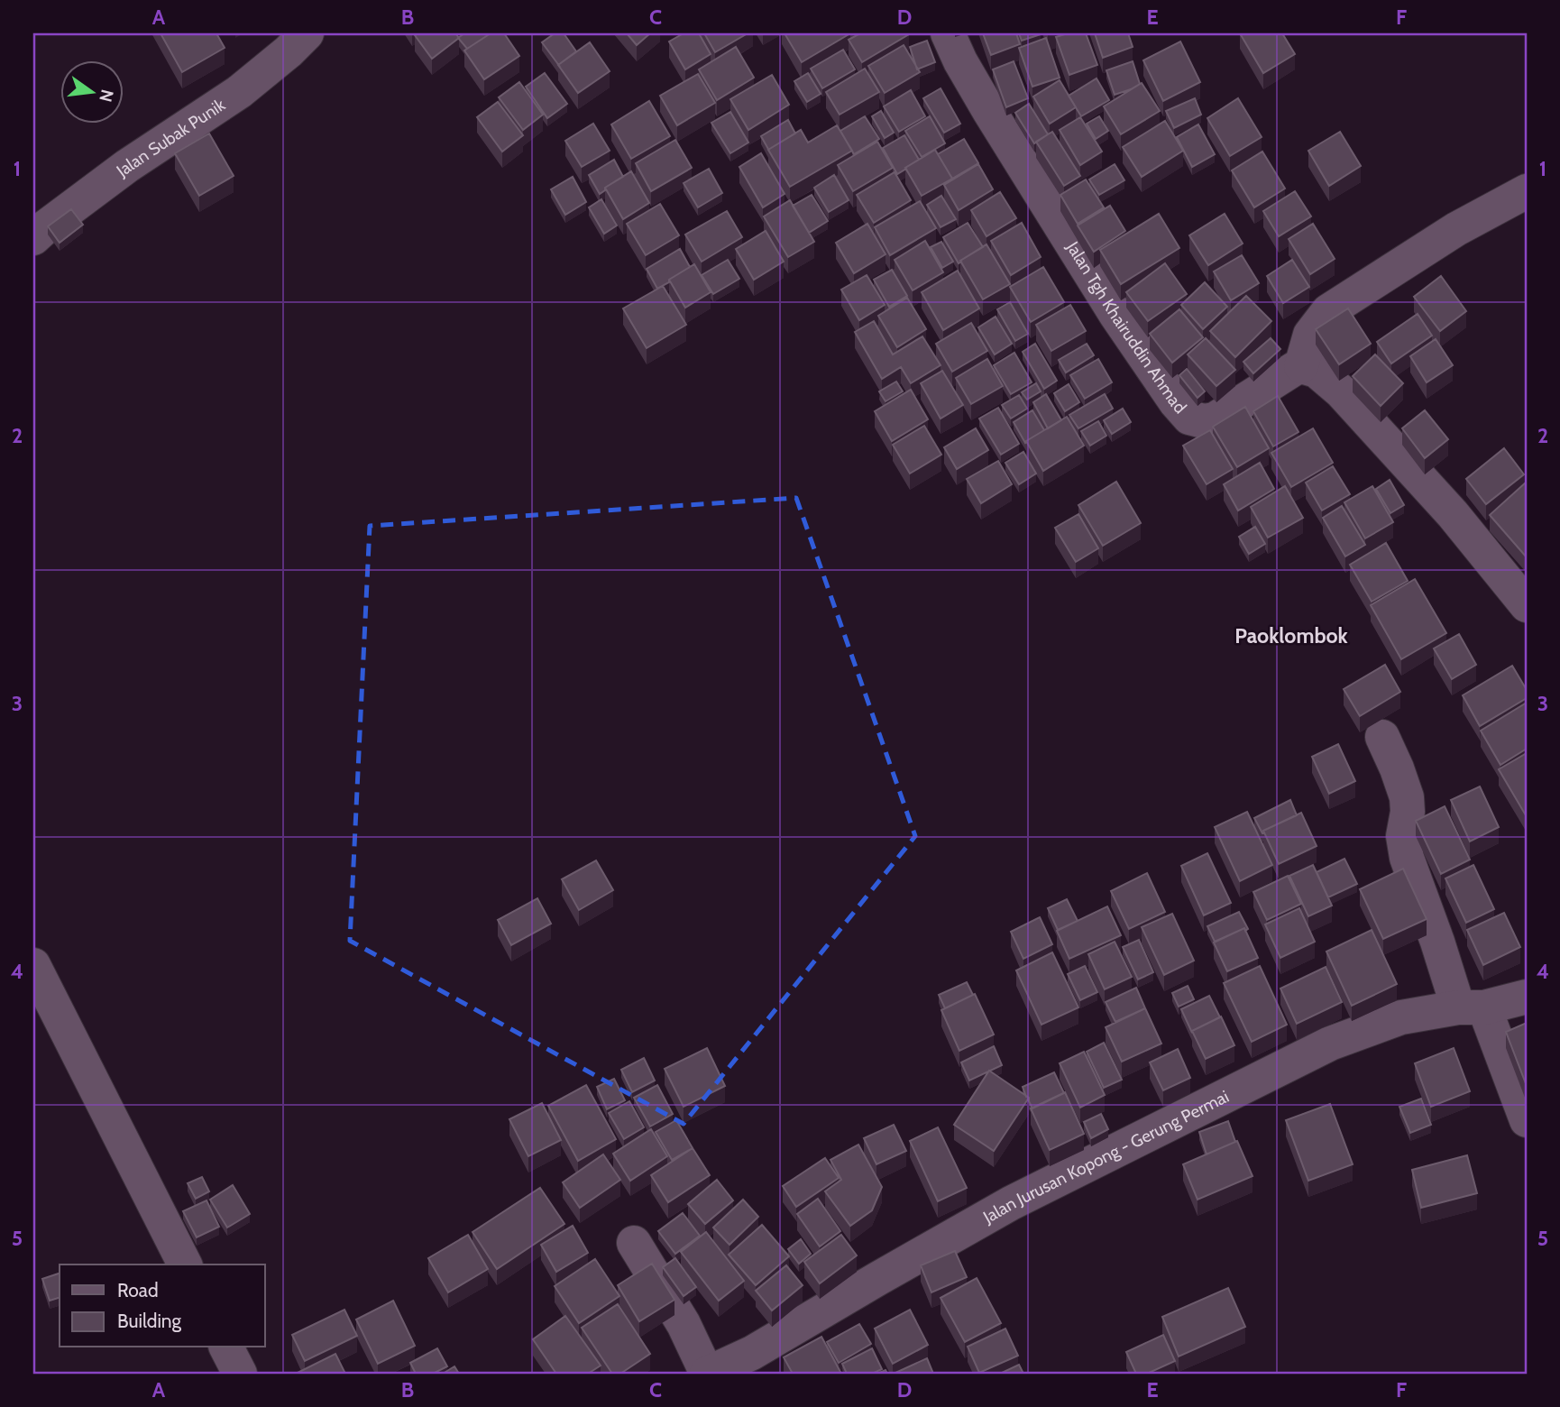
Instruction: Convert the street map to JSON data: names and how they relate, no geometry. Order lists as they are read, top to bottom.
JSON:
{
  "streets": {
    "street": ["Jalan Subak Punik", "Jalan Tgh Khairuddin Ahmad", "Jalan Jurusan Kopong - Gerung Permai"]
  },
  "districts": ["Paoklombok"],
  "legend": ["Road", "Building"],
  "north": "right",
  "grid": {
    "columns": [
      "A",
      "B",
      "C",
      "D",
      "E",
      "F"
    ],
    "rows": [
      "1",
      "2",
      "3",
      "4",
      "5"
    ]
  }
}
